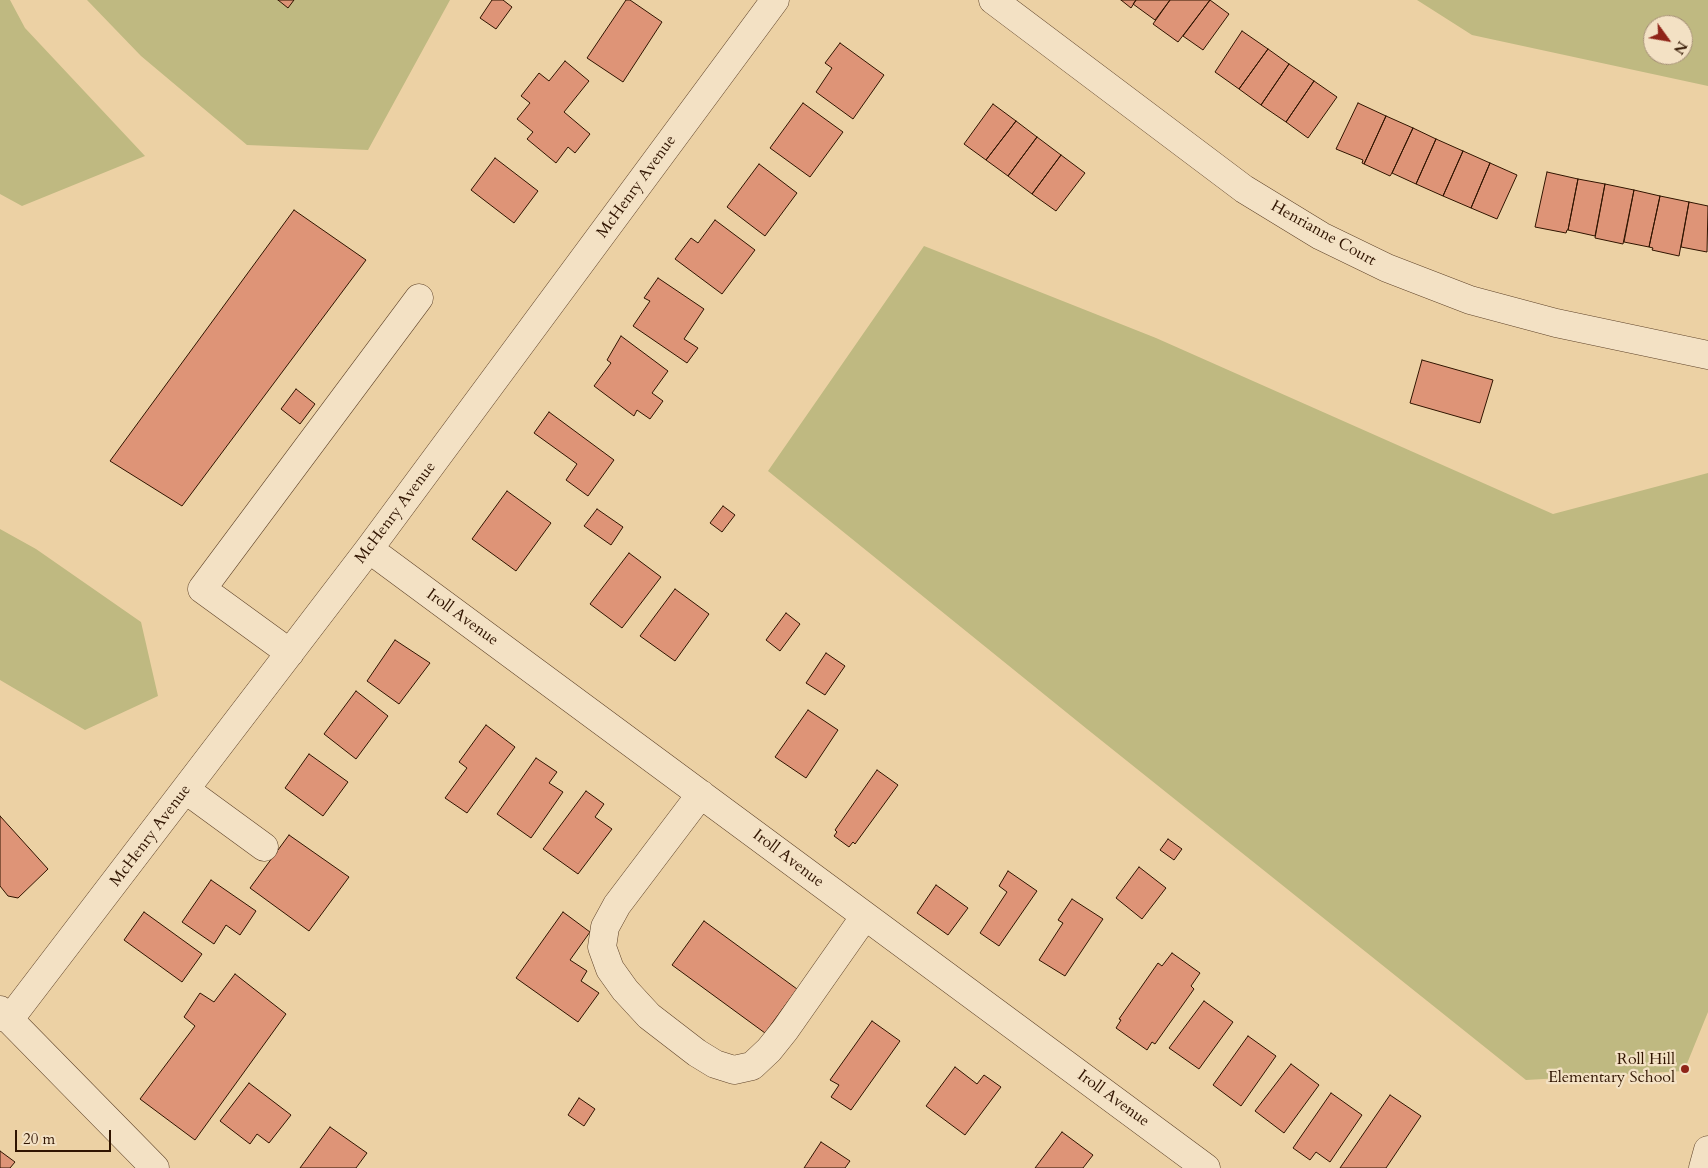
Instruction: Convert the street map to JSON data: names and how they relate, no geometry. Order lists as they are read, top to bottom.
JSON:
{
  "streets": {
    "street": ["McHenry Avenue", "Henrianne Court", "Iroll Avenue"]
  },
  "crossings": [
    ["McHenry Avenue", "Iroll Avenue"]
  ],
  "places": ["Roll Hill Elementary School"],
  "scale_bar": "20 m",
  "north": "bottom right"
}
